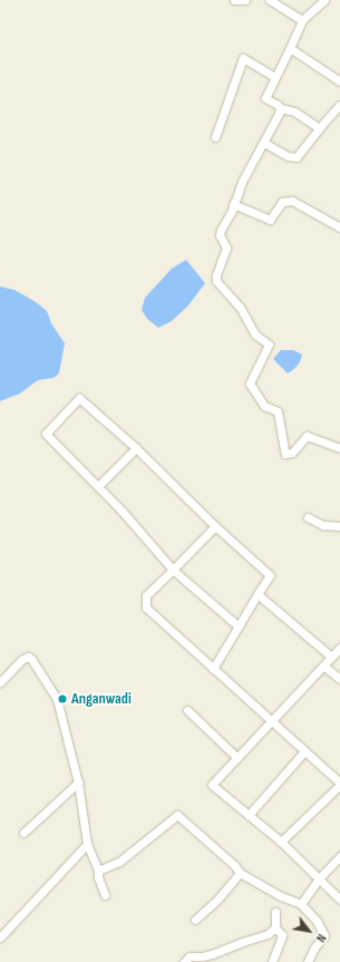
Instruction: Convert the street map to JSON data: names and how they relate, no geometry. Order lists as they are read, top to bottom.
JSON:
{
  "places": ["Anganwadi"],
  "north": "bottom right"
}
